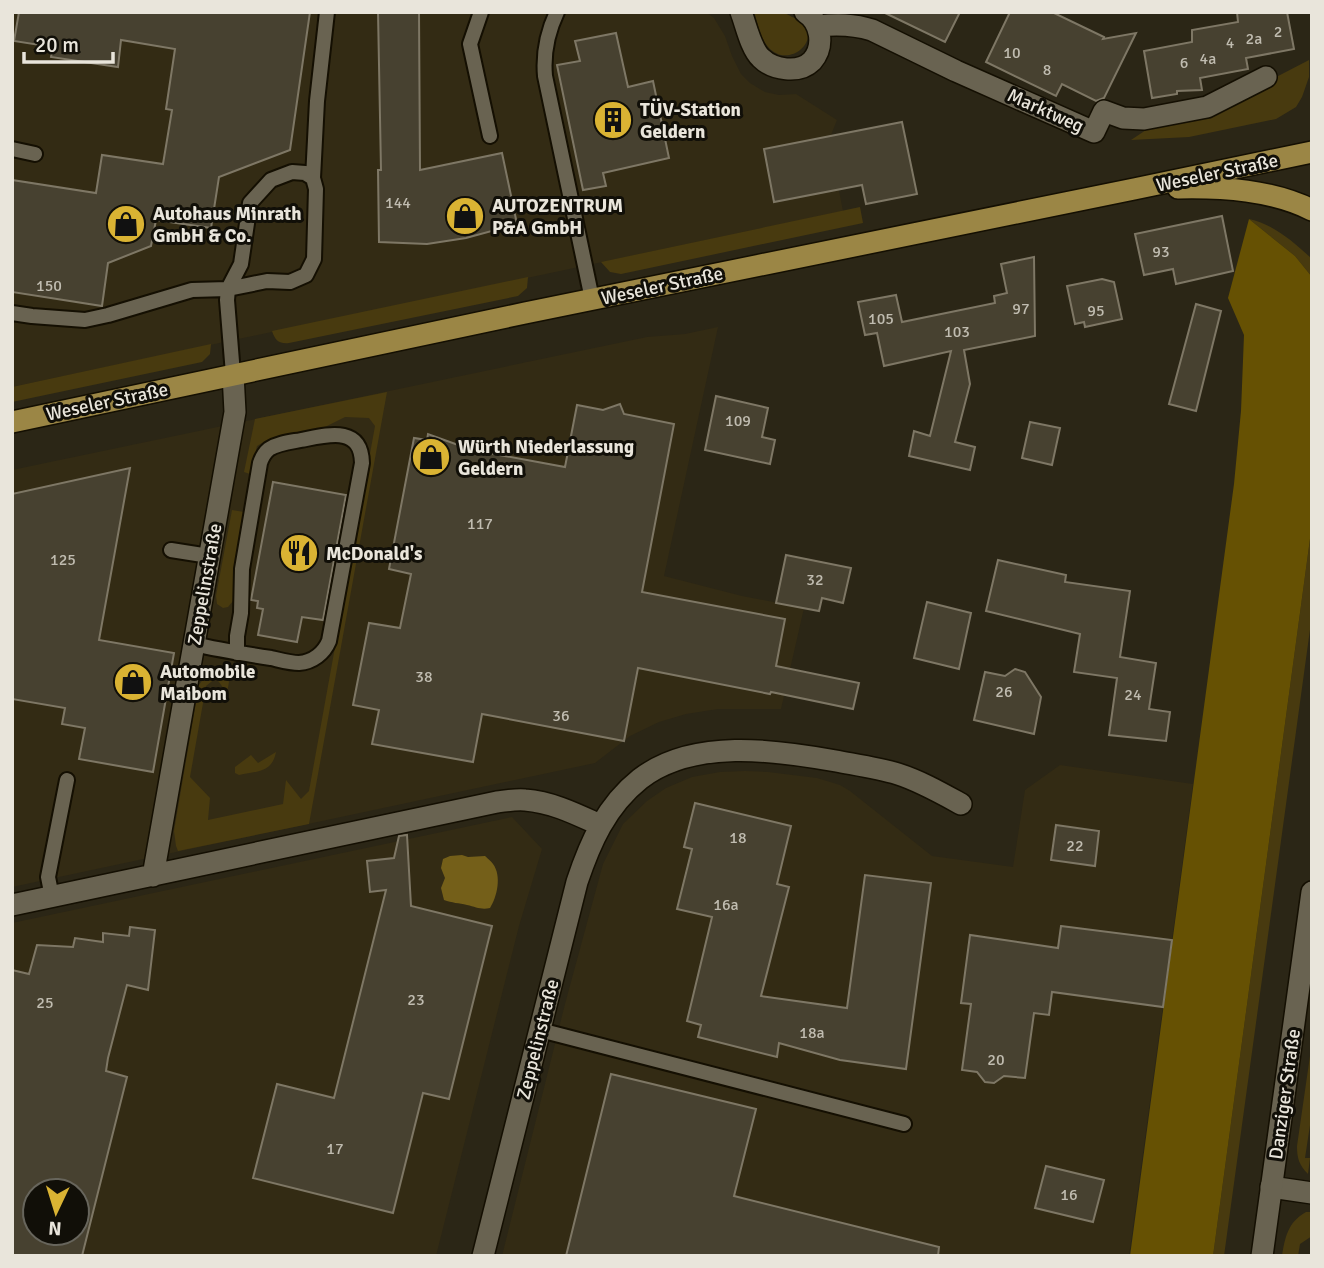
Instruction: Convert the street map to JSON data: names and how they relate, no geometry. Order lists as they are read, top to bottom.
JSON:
{
  "streets": {
    "main road": ["Weseler Straße"],
    "street": ["Marktweg", "Zeppelinstraße", "Danziger Straße"]
  },
  "crossings": [
    ["Weseler Straße", "Zeppelinstraße"]
  ],
  "places": {
    "building": ["TÜV-Station Geldern"],
    "shop": [
      "AUTOZENTRUM P&A GmbH",
      "Autohaus Minrath GmbH & Co.",
      "Würth Niederlassung Geldern",
      "Automobile Maibom"
    ],
    "restaurant": ["McDonald's"]
  },
  "house_numbers": [
    "2",
    "2a",
    "4",
    "10",
    "4a",
    "6",
    "8",
    "144",
    "93",
    "150",
    "97",
    "95",
    "105",
    "103",
    "109",
    "117",
    "125",
    "32",
    "38",
    "26",
    "24",
    "36",
    "18",
    "22",
    "16a",
    "23",
    "25",
    "18a",
    "20",
    "17",
    "16"
  ],
  "scale_bar": "20 m",
  "north": "bottom"
}
